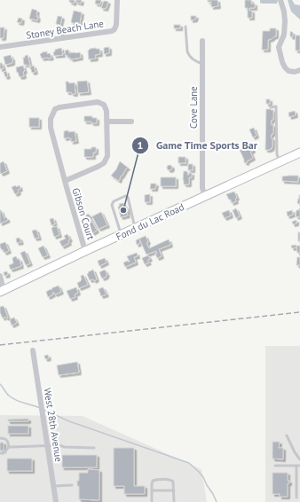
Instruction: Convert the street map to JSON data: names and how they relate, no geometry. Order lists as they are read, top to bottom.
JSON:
{
  "streets": {
    "main road": ["Fond du Lac Road"],
    "street": [
      "Stoney Beach Lane",
      "Cove Lane",
      "Gibson Court",
      "West 28th Avenue"
    ]
  },
  "crossings": [
    ["Cove Lane", "Fond du Lac Road"],
    ["Gibson Court", "Fond du Lac Road"]
  ],
  "places": ["Game Time Sports Bar"]
}
